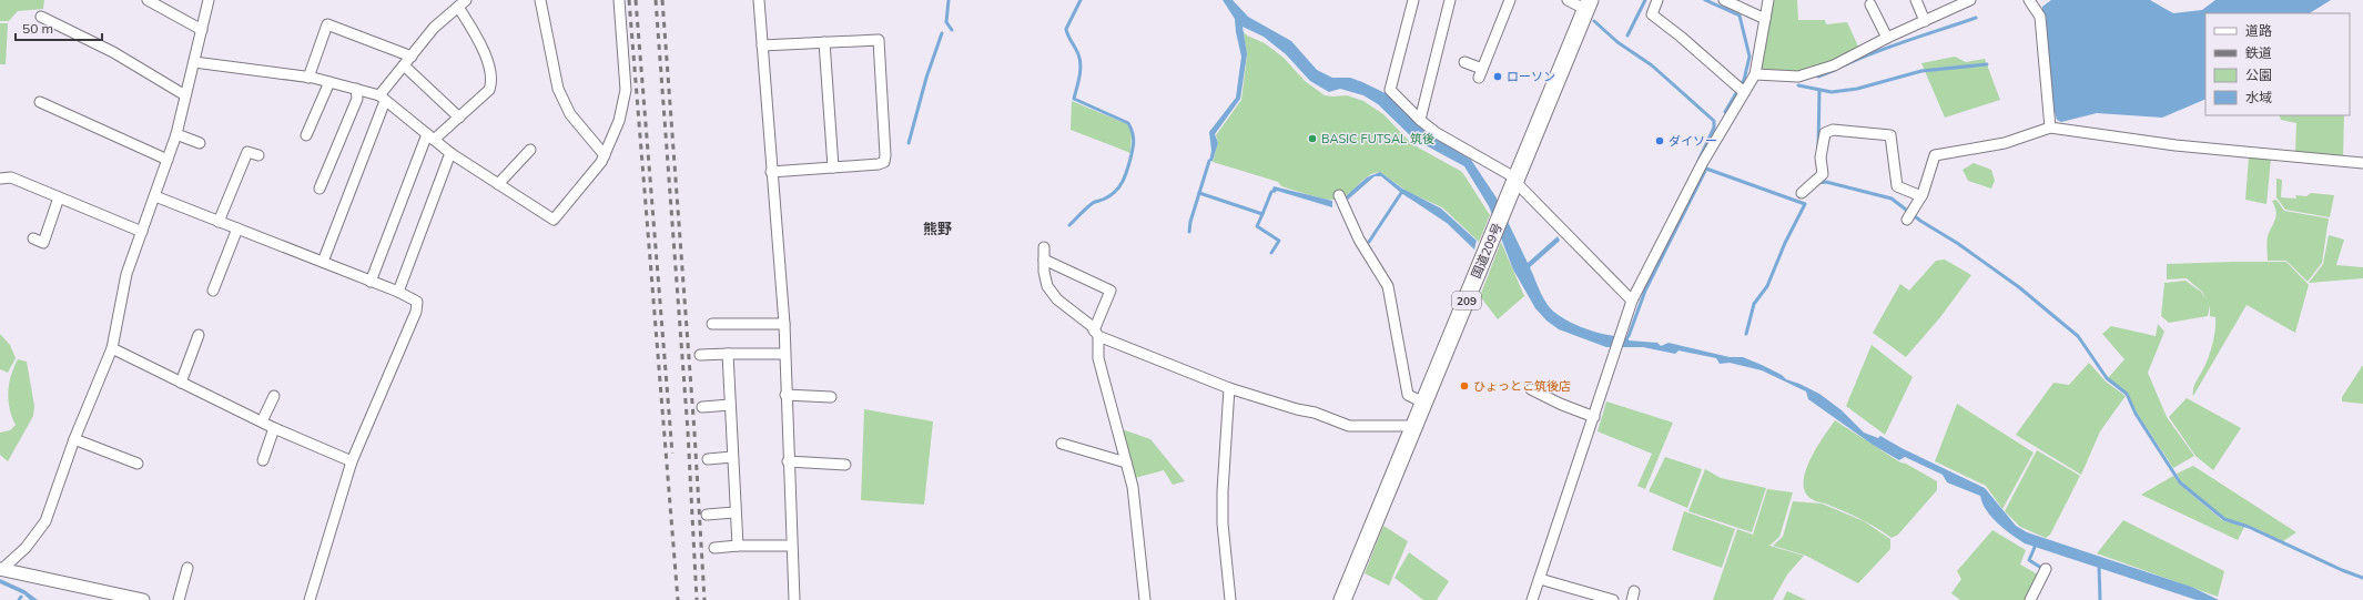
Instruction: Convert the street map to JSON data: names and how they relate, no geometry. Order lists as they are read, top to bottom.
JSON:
{
  "streets": {
    "highway": ["国道209号", "209"]
  },
  "districts": ["熊野"],
  "places": [
    "ローソン",
    "BASIC FUTSAL 筑後",
    "ダイソー",
    "ひょっとこ筑後店"
  ],
  "legend": [
    "道路",
    "鉄道",
    "公園",
    "水域"
  ],
  "scale_bar": "50 m"
}
